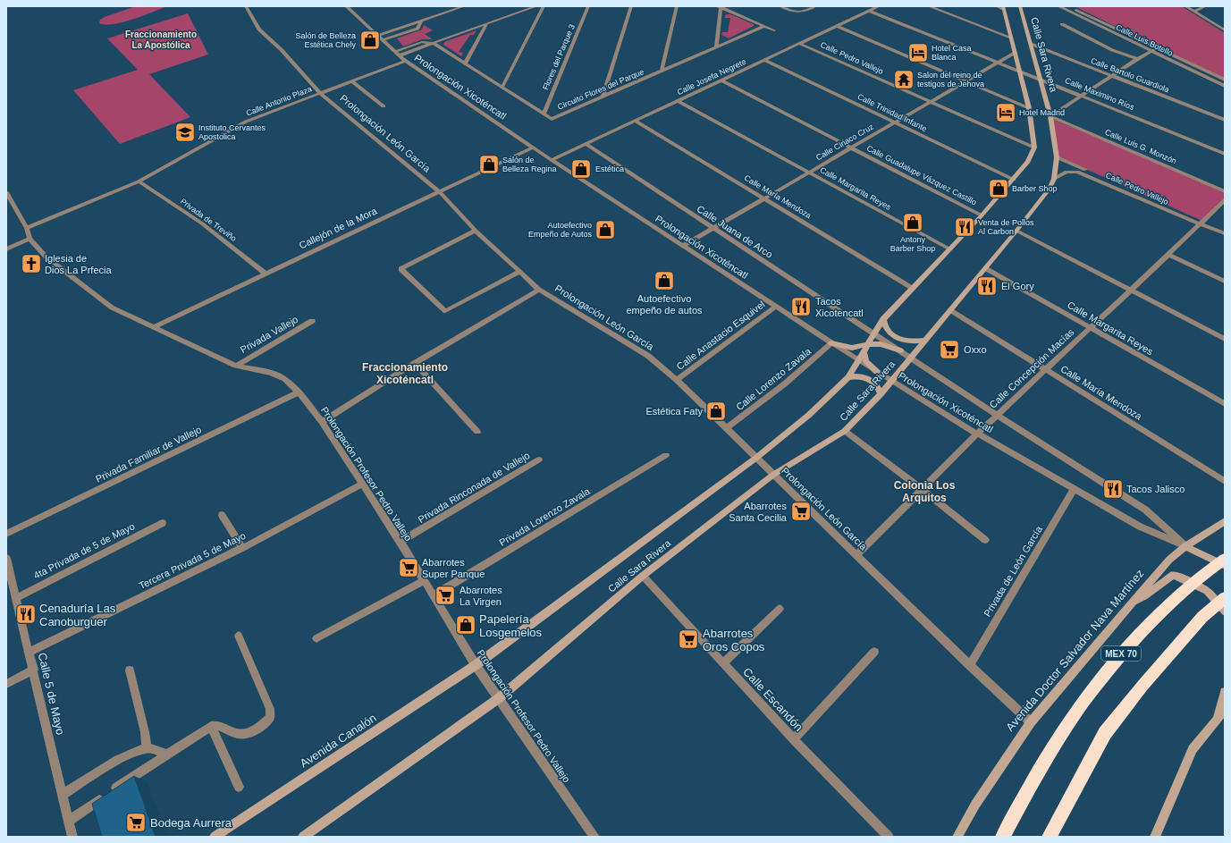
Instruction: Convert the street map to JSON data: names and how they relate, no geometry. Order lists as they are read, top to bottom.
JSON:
{
  "streets": {
    "highway": ["MEX 70"],
    "street": [
      "Calle Luis Botello",
      "Calle Sara Rivera",
      "Flores del Parque 3",
      "Calle Pedro Vallejo",
      "Calle Bartolo Guardiola",
      "Calle Josefa Negrete",
      "Prolongación Xicoténcatl",
      "Circuito Flores del Parque",
      "Calle Maximino Ríos",
      "Calle Antonio Plaza",
      "Calle Trinidad Infante",
      "Prolongación León García",
      "Calle Ciriaco Cruz",
      "Calle Luis G. Monzón",
      "Calle Guadalupe Vázquez Castillo",
      "Calle Margarita Reyes",
      "Calle María Mendoza",
      "Privada de Treviño",
      "Callejón de la Mora",
      "Calle Juana de Arco",
      "Privada Vallejo",
      "Calle Anastacio Esquivel",
      "Calle Concepción Macías",
      "Calle Lorenzo Zavala",
      "Privada Familiar de Vallejo",
      "Prolongación Profesor Pedro Vallejo",
      "Privada Rinconada de Vallejo",
      "Privada Lorenzo Zavala",
      "4ta Privada de 5 de Mayo",
      "Tercera Privada 5 de Mayo",
      "Privada de León García",
      "Avenida Doctor Salvador Nava Martínez",
      "Calle 5 de Mayo",
      "Calle Escandón",
      "Avenida Canalón"
    ]
  },
  "crossings": [
    ["Calle Sara Rivera", "Calle Pedro Vallejo"],
    ["Calle Sara Rivera", "Calle Bartolo Guardiola"],
    ["Calle Sara Rivera", "Prolongación Xicoténcatl"],
    ["Calle Sara Rivera", "Calle Maximino Ríos"],
    ["Calle Sara Rivera", "Calle Trinidad Infante"],
    ["Calle Sara Rivera", "Prolongación León García"],
    ["Calle Sara Rivera", "Calle Luis G. Monzón"],
    ["Calle Sara Rivera", "Calle Guadalupe Vázquez Castillo"],
    ["Calle Sara Rivera", "Calle Margarita Reyes"],
    ["Calle Sara Rivera", "Calle María Mendoza"],
    ["Calle Sara Rivera", "Calle Juana de Arco"],
    ["Calle Sara Rivera", "Prolongación Profesor Pedro Vallejo"],
    ["Calle Sara Rivera", "Calle Escandón"],
    ["Calle Sara Rivera", "Avenida Canalón"],
    ["Flores del Parque 3", "Circuito Flores del Parque"],
    ["Calle Pedro Vallejo", "Calle Josefa Negrete"],
    ["Calle Pedro Vallejo", "Calle Ciriaco Cruz"],
    ["Calle Pedro Vallejo", "Calle Concepción Macías"],
    ["Calle Josefa Negrete", "Prolongación Xicoténcatl"],
    ["Calle Josefa Negrete", "Calle Maximino Ríos"],
    ["Calle Josefa Negrete", "Calle Trinidad Infante"],
    ["Calle Josefa Negrete", "Calle Guadalupe Vázquez Castillo"],
    ["Calle Josefa Negrete", "Calle Margarita Reyes"],
    ["Calle Josefa Negrete", "Calle María Mendoza"],
    ["Calle Josefa Negrete", "Calle Juana de Arco"],
    ["Prolongación Xicoténcatl", "Calle Antonio Plaza"],
    ["Prolongación Xicoténcatl", "Calle Ciriaco Cruz"],
    ["Prolongación Xicoténcatl", "Callejón de la Mora"],
    ["Prolongación Xicoténcatl", "Calle Juana de Arco"],
    ["Prolongación Xicoténcatl", "Calle Anastacio Esquivel"],
    ["Prolongación Xicoténcatl", "Calle Concepción Macías"],
    ["Prolongación Xicoténcatl", "Calle Lorenzo Zavala"],
    ["Prolongación Xicoténcatl", "Privada de León García"],
    ["Prolongación Xicoténcatl", "Avenida Doctor Salvador Nava Martínez"],
    ["Calle Maximino Ríos", "Calle Ciriaco Cruz"],
    ["Calle Antonio Plaza", "Prolongación León García"],
    ["Calle Antonio Plaza", "Privada de Treviño"],
    ["Calle Antonio Plaza", "Prolongación Profesor Pedro Vallejo"],
    ["Calle Trinidad Infante", "Calle Ciriaco Cruz"],
    ["Prolongación León García", "Callejón de la Mora"],
    ["Prolongación León García", "Calle Anastacio Esquivel"],
    ["Prolongación León García", "Calle Concepción Macías"],
    ["Prolongación León García", "Calle Lorenzo Zavala"],
    ["Prolongación León García", "Privada de León García"],
    ["Prolongación León García", "Avenida Doctor Salvador Nava Martínez"],
    ["Calle Ciriaco Cruz", "Calle Guadalupe Vázquez Castillo"],
    ["Calle Ciriaco Cruz", "Calle Margarita Reyes"],
    ["Calle Ciriaco Cruz", "Calle María Mendoza"],
    ["Calle Ciriaco Cruz", "Calle Juana de Arco"],
    ["Calle Margarita Reyes", "Calle Concepción Macías"],
    ["Calle María Mendoza", "Calle Concepción Macías"],
    ["Privada de Treviño", "Callejón de la Mora"],
    ["Callejón de la Mora", "Prolongación Profesor Pedro Vallejo"],
    ["Privada Vallejo", "Prolongación Profesor Pedro Vallejo"],
    ["Privada Familiar de Vallejo", "Prolongación Profesor Pedro Vallejo"],
    ["Prolongación Profesor Pedro Vallejo", "Privada Rinconada de Vallejo"],
    ["Prolongación Profesor Pedro Vallejo", "Privada Lorenzo Zavala"],
    ["Prolongación Profesor Pedro Vallejo", "Tercera Privada 5 de Mayo"],
    ["Prolongación Profesor Pedro Vallejo", "Avenida Canalón"],
    ["4ta Privada de 5 de Mayo", "Calle 5 de Mayo"],
    ["Tercera Privada 5 de Mayo", "Calle 5 de Mayo"]
  ],
  "districts": ["Fraccionamiento La Apostólica", "Fraccionamiento Xicoténcatl", "Colonia Los Arquitos"],
  "places": {
    "shop": [
      "Salón de Belleza Estética Chely",
      "Salón de Belleza Regina",
      "Estética",
      "Barber Shop",
      "Antony Barber Shop",
      "Autoefectivo Empeño de Autos",
      "Autoefectivo empeño de autos",
      "Estética Faty",
      "Papelería Losgemelos"
    ],
    "hotel": ["Hotel Casa Blanca", "Hotel Madrid"],
    "temple": ["Salon del reino de testigos de Jehova"],
    "school or university": ["Instituto Cervantes Apostolica"],
    "restaurant": [
      "Venta de Pollos Al Carbon",
      "El Gory",
      "Tacos Xicotencatl",
      "Tacos Jalisco",
      "Cenaduría Las Canoburguer"
    ],
    "church": ["Iglesia de Dios La Prfecia"],
    "supermarket": [
      "Oxxo",
      "Abarrotes Santa Cecilia",
      "Abarrotes Super Panque",
      "Abarrotes La Virgen",
      "Abarrotes Oros Copos",
      "Bodega Aurrera"
    ]
  }
}
